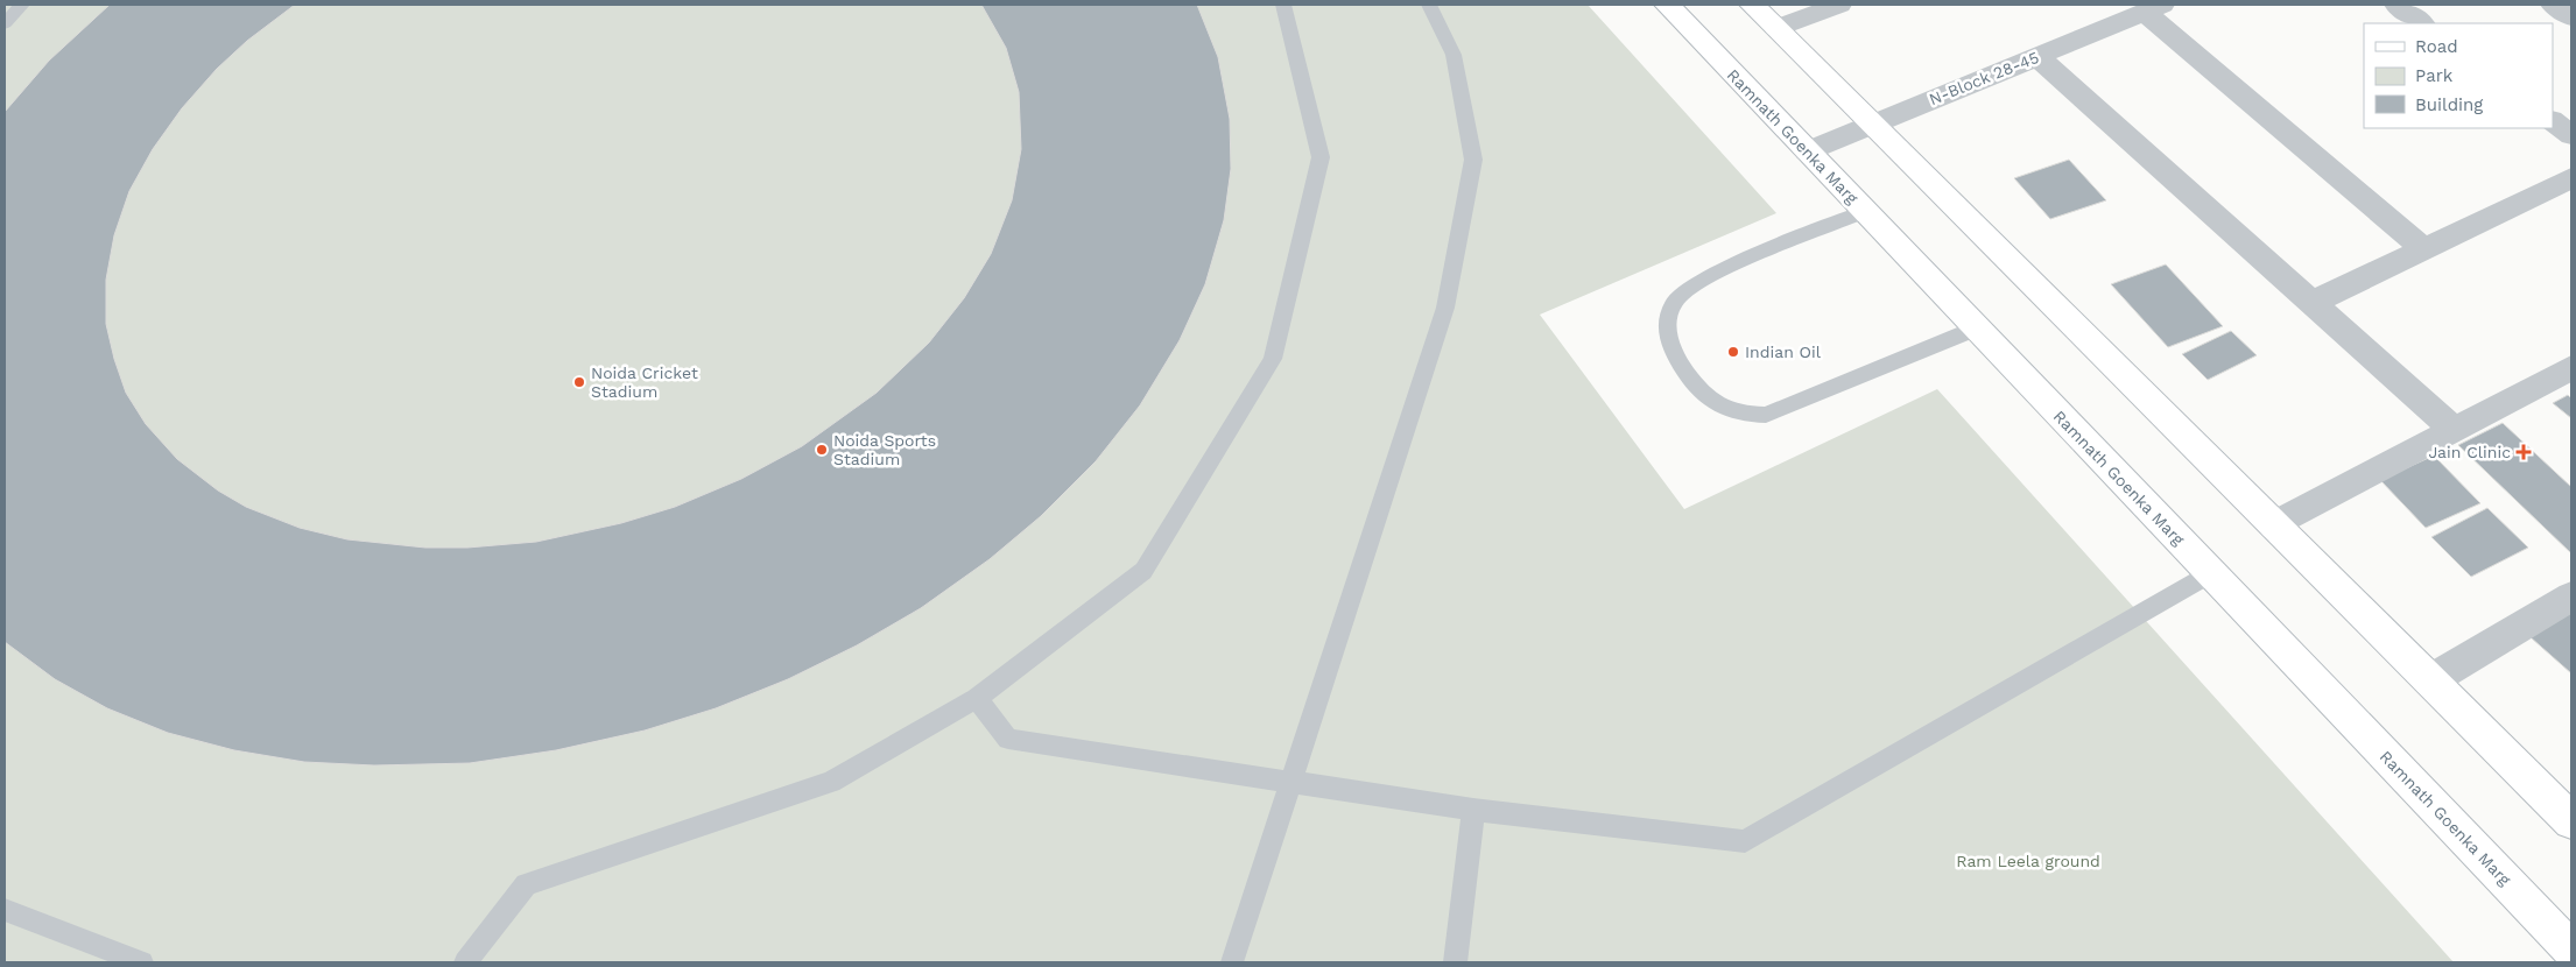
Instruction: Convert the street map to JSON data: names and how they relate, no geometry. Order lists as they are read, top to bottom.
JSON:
{
  "streets": {
    "street": ["N-Block 28-45", "Ramnath Goenka Marg"]
  },
  "crossings": [
    ["N-Block 28-45", "Ramnath Goenka Marg"]
  ],
  "parks": ["Ram Leela ground"],
  "places": {
    "other": ["Indian Oil", "Noida Cricket Stadium", "Noida Sports Stadium"],
    "health": ["Jain Clinic"]
  },
  "legend": ["Road", "Park", "Building"]
}
